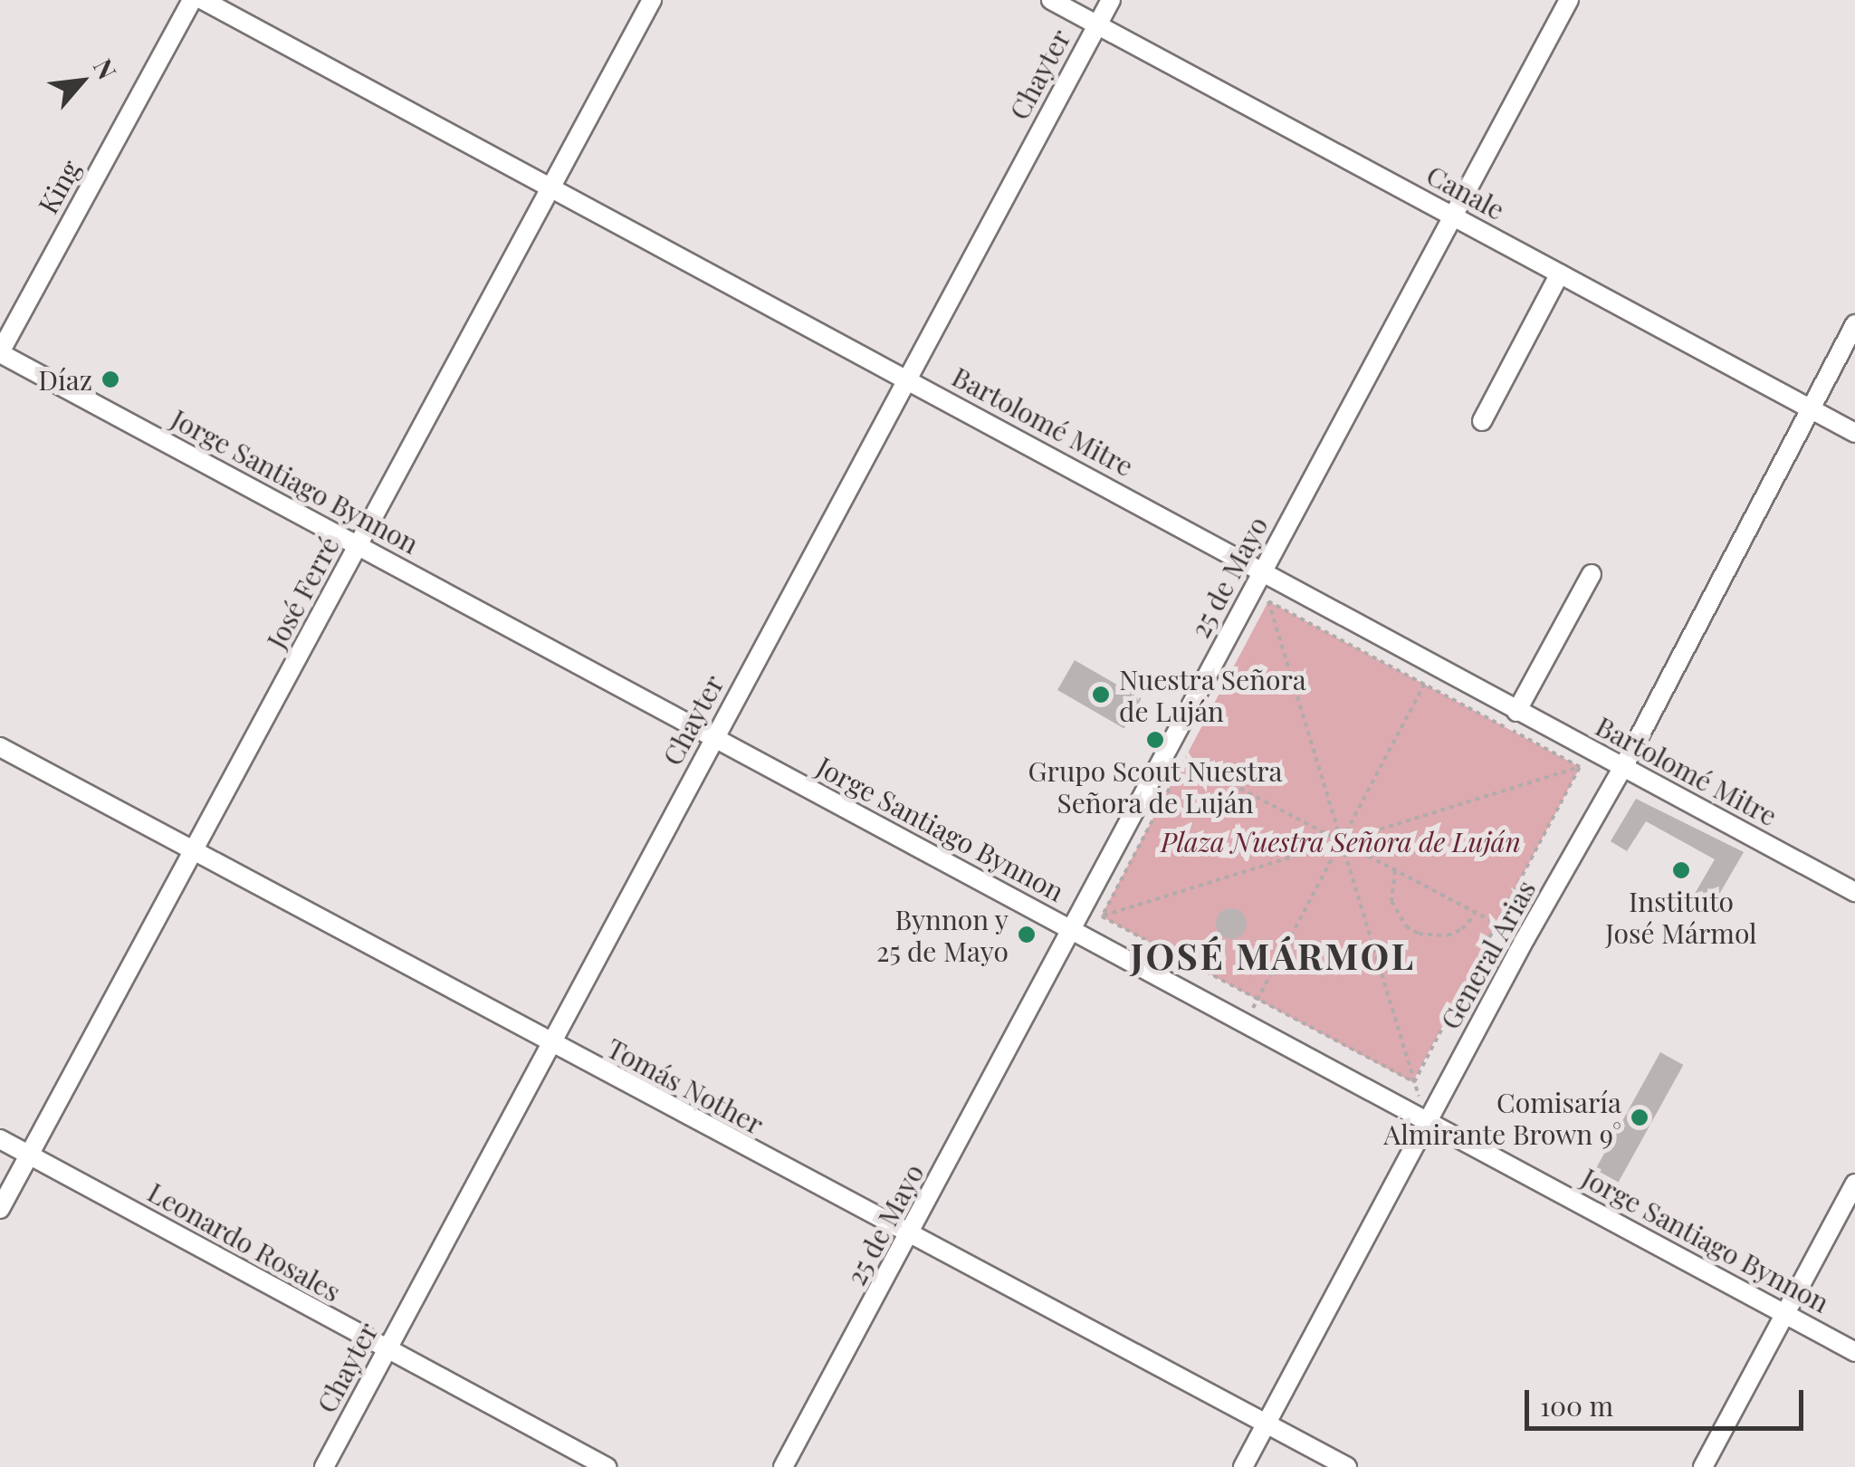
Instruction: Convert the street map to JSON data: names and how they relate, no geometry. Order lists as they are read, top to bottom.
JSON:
{
  "streets": {
    "street": [
      "Chayter",
      "King",
      "Canale",
      "Bartolomé Mitre",
      "Jorge Santiago Bynnon",
      "25 de Mayo",
      "José Ferré",
      "General Arias",
      "Tomás Nother",
      "Leonardo Rosales"
    ]
  },
  "crossings": [
    ["Chayter", "Canale"],
    ["Chayter", "Bartolomé Mitre"],
    ["Chayter", "Jorge Santiago Bynnon"],
    ["Chayter", "Tomás Nother"],
    ["Chayter", "Leonardo Rosales"],
    ["King", "Jorge Santiago Bynnon"],
    ["Canale", "25 de Mayo"],
    ["Canale", "General Arias"],
    ["Bartolomé Mitre", "25 de Mayo"],
    ["Bartolomé Mitre", "José Ferré"],
    ["Bartolomé Mitre", "General Arias"],
    ["Jorge Santiago Bynnon", "25 de Mayo"],
    ["Jorge Santiago Bynnon", "José Ferré"],
    ["Jorge Santiago Bynnon", "General Arias"],
    ["25 de Mayo", "Tomás Nother"],
    ["José Ferré", "Tomás Nother"],
    ["José Ferré", "Leonardo Rosales"],
    ["General Arias", "Tomás Nother"]
  ],
  "districts": ["JOSÉ MÁRMOL"],
  "parks": ["Plaza Nuestra Señora de Luján"],
  "places": [
    "Díaz",
    "Nuestra Señora de Luján",
    "Grupo Scout Nuestra Señora de Luján",
    "Instituto José Mármol",
    "Bynnon y 25 de Mayo",
    "Comisaría Almirante Brown 9°"
  ],
  "scale_bar": "100 m",
  "north": "top right"
}
